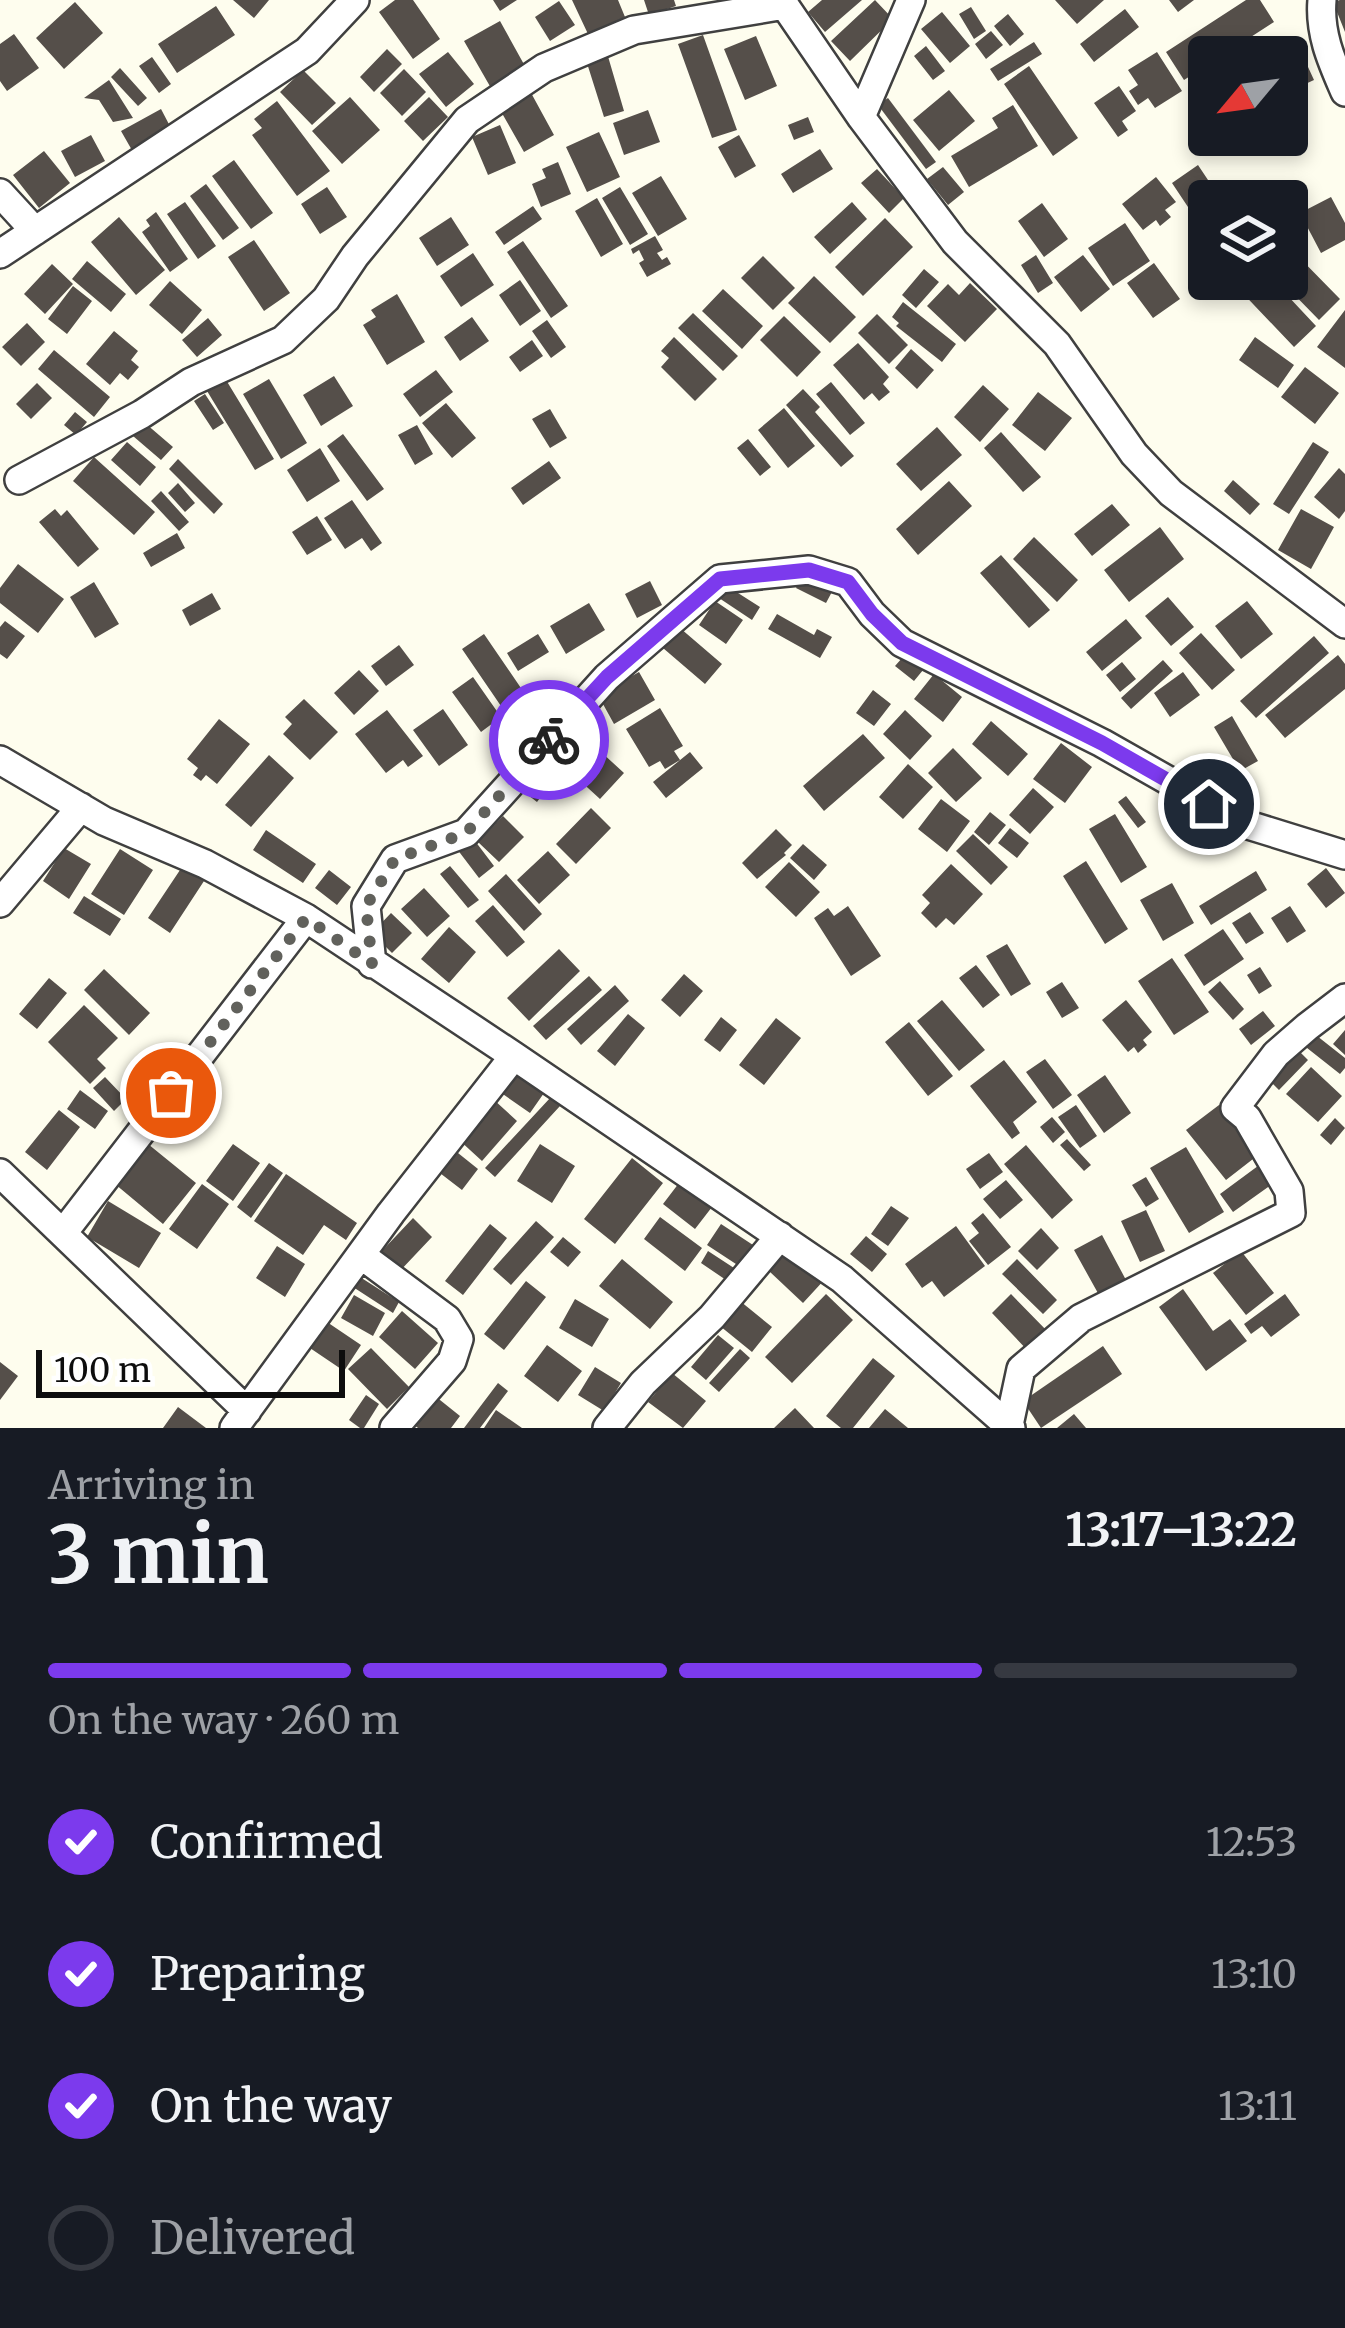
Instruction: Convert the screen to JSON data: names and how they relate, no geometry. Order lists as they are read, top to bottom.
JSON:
{
  "scale_bar": "100 m",
  "north": "bottom left",
  "page": {
    "scale": "100 m",
    "heading": ["3 min", "Arriving in", "13:17–13:22"],
    "bar": "On the way · 260 m",
    "list": [
      ["Confirmed", "12:53"],
      ["Preparing", "13:10"],
      ["On the way", "13:11"],
      "Delivered"
    ]
  }
}
